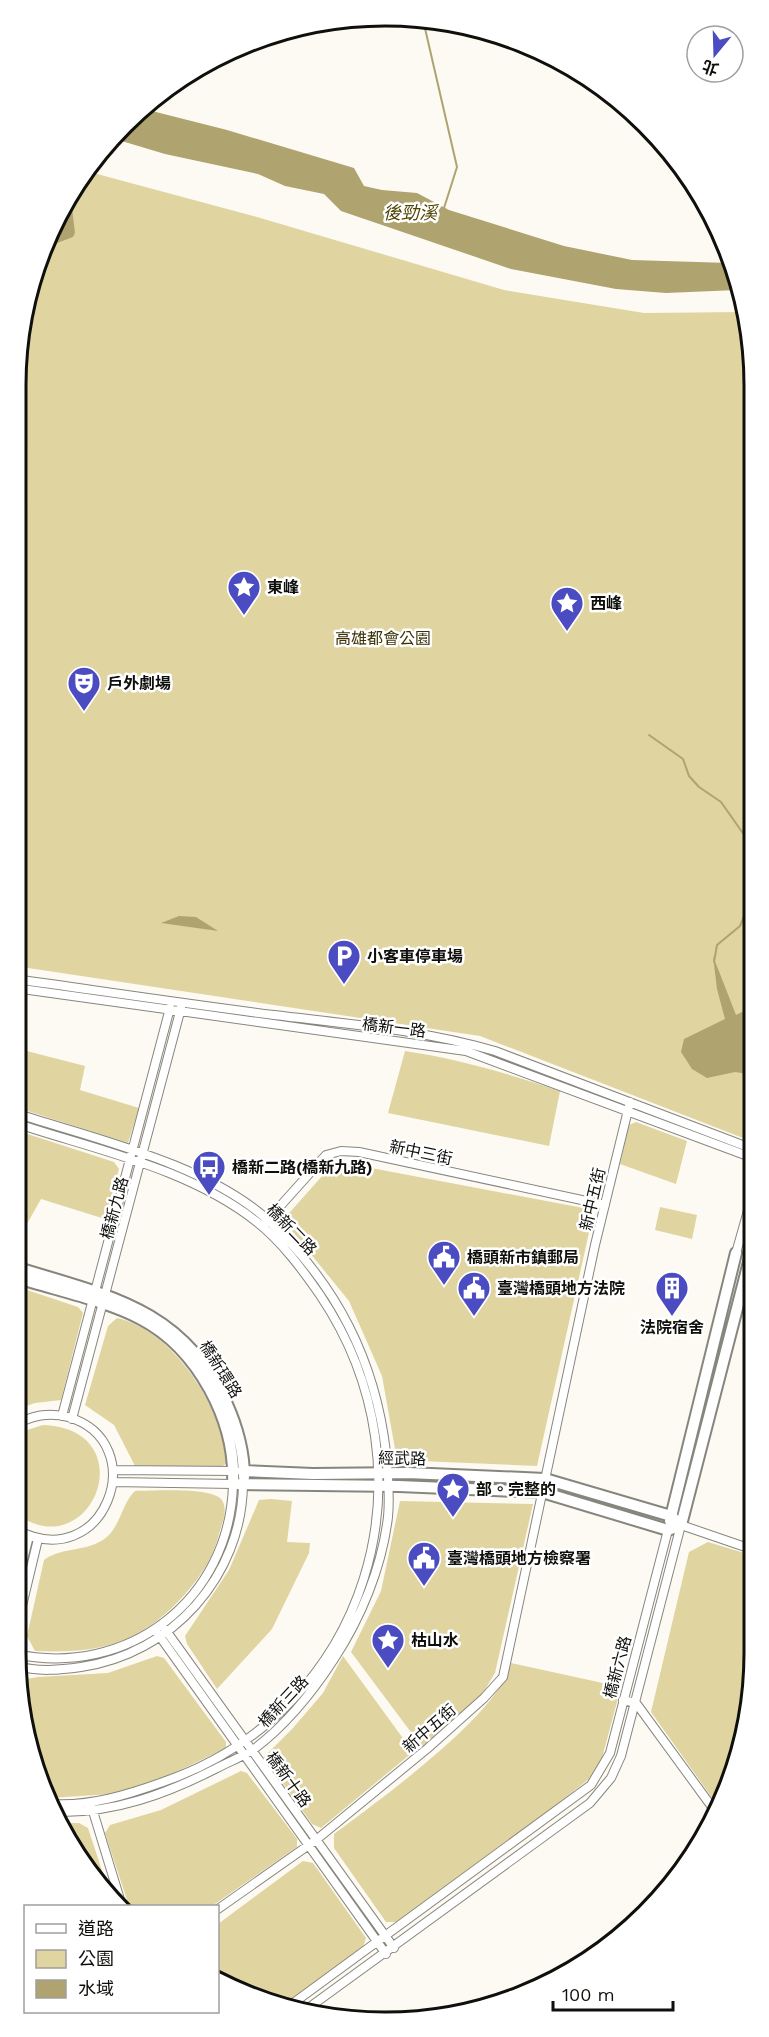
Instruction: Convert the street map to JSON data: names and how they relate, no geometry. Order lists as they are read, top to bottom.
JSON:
{
  "streets": {
    "street": [
      "橋新一路",
      "新中三街",
      "新中五街",
      "橋新九路",
      "橋新二路",
      "橋新環路",
      "經武路",
      "橋新六路",
      "橋新三路",
      "橋新十路"
    ]
  },
  "crossings": [
    ["橋新一路", "新中五街"],
    ["橋新一路", "橋新九路"],
    ["新中三街", "新中五街"],
    ["新中三街", "橋新二路"],
    ["新中五街", "經武路"],
    ["新中五街", "橋新十路"],
    ["橋新九路", "橋新二路"],
    ["橋新九路", "橋新環路"],
    ["橋新二路", "經武路"],
    ["橋新二路", "橋新三路"],
    ["橋新環路", "經武路"],
    ["橋新環路", "橋新十路"],
    ["經武路", "橋新六路"],
    ["經武路", "橋新三路"],
    ["橋新六路", "橋新十路"],
    ["橋新三路", "橋新十路"]
  ],
  "water": ["後勁溪"],
  "parks": ["高雄都會公園"],
  "places": {
    "place": [
      "東峰",
      "西峰",
      "部。完整的",
      "枯山水"
    ],
    "theatre": ["戶外劇場"],
    "parking": ["小客車停車場"],
    "bus stop": ["橋新二路(橋新九路)"],
    "public building": ["橋頭新市鎮郵局", "臺灣橋頭地方法院", "臺灣橋頭地方檢察署"],
    "building": ["法院宿舍"]
  },
  "legend": ["道路", "公園", "水域"],
  "scale_bar": "100 m",
  "north": "bottom"
}
